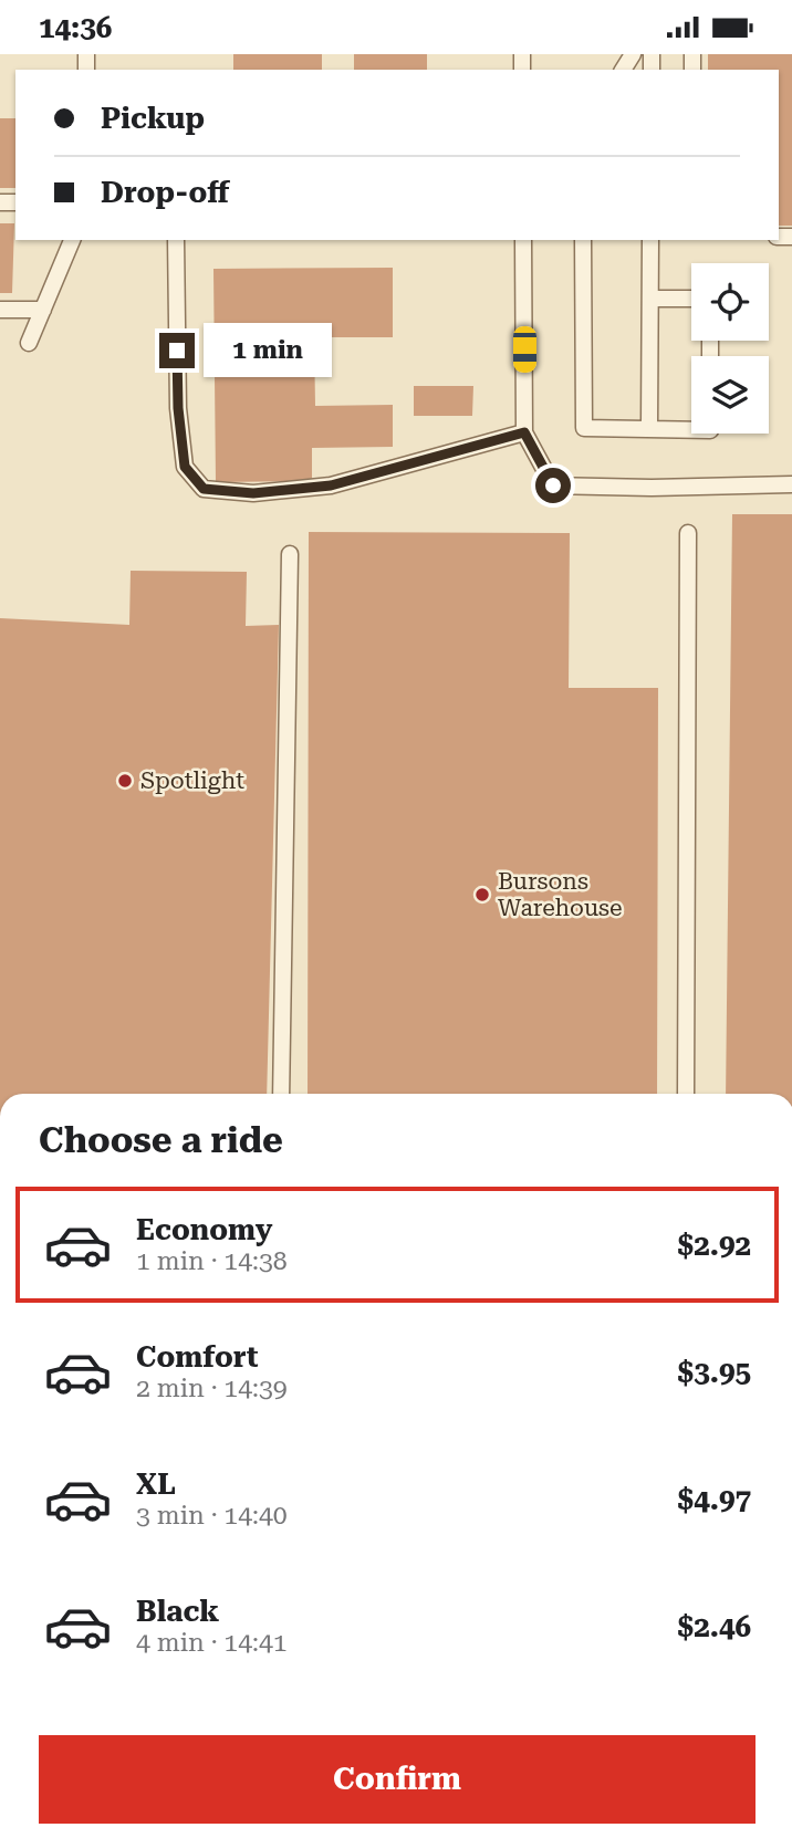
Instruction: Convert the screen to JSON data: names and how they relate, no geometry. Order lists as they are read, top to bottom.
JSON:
{
  "places": ["Spotlight", "Bursons Warehouse"],
  "page": {
    "status": "14:36",
    "banner": ["Pickup", "Drop-off"],
    "bubble": "1 min",
    "heading": "Choose a ride",
    "list": [
      {
        "name": "Economy",
        "note": "1 min · 14:38",
        "value": "$2.92"
      },
      {
        "name": "Comfort",
        "note": "2 min · 14:39",
        "value": "$3.95"
      },
      {
        "name": "XL",
        "note": "3 min · 14:40",
        "value": "$4.97"
      },
      {
        "name": "Black",
        "note": "4 min · 14:41",
        "value": "$2.46"
      }
    ],
    "buttons": "Confirm"
  }
}
